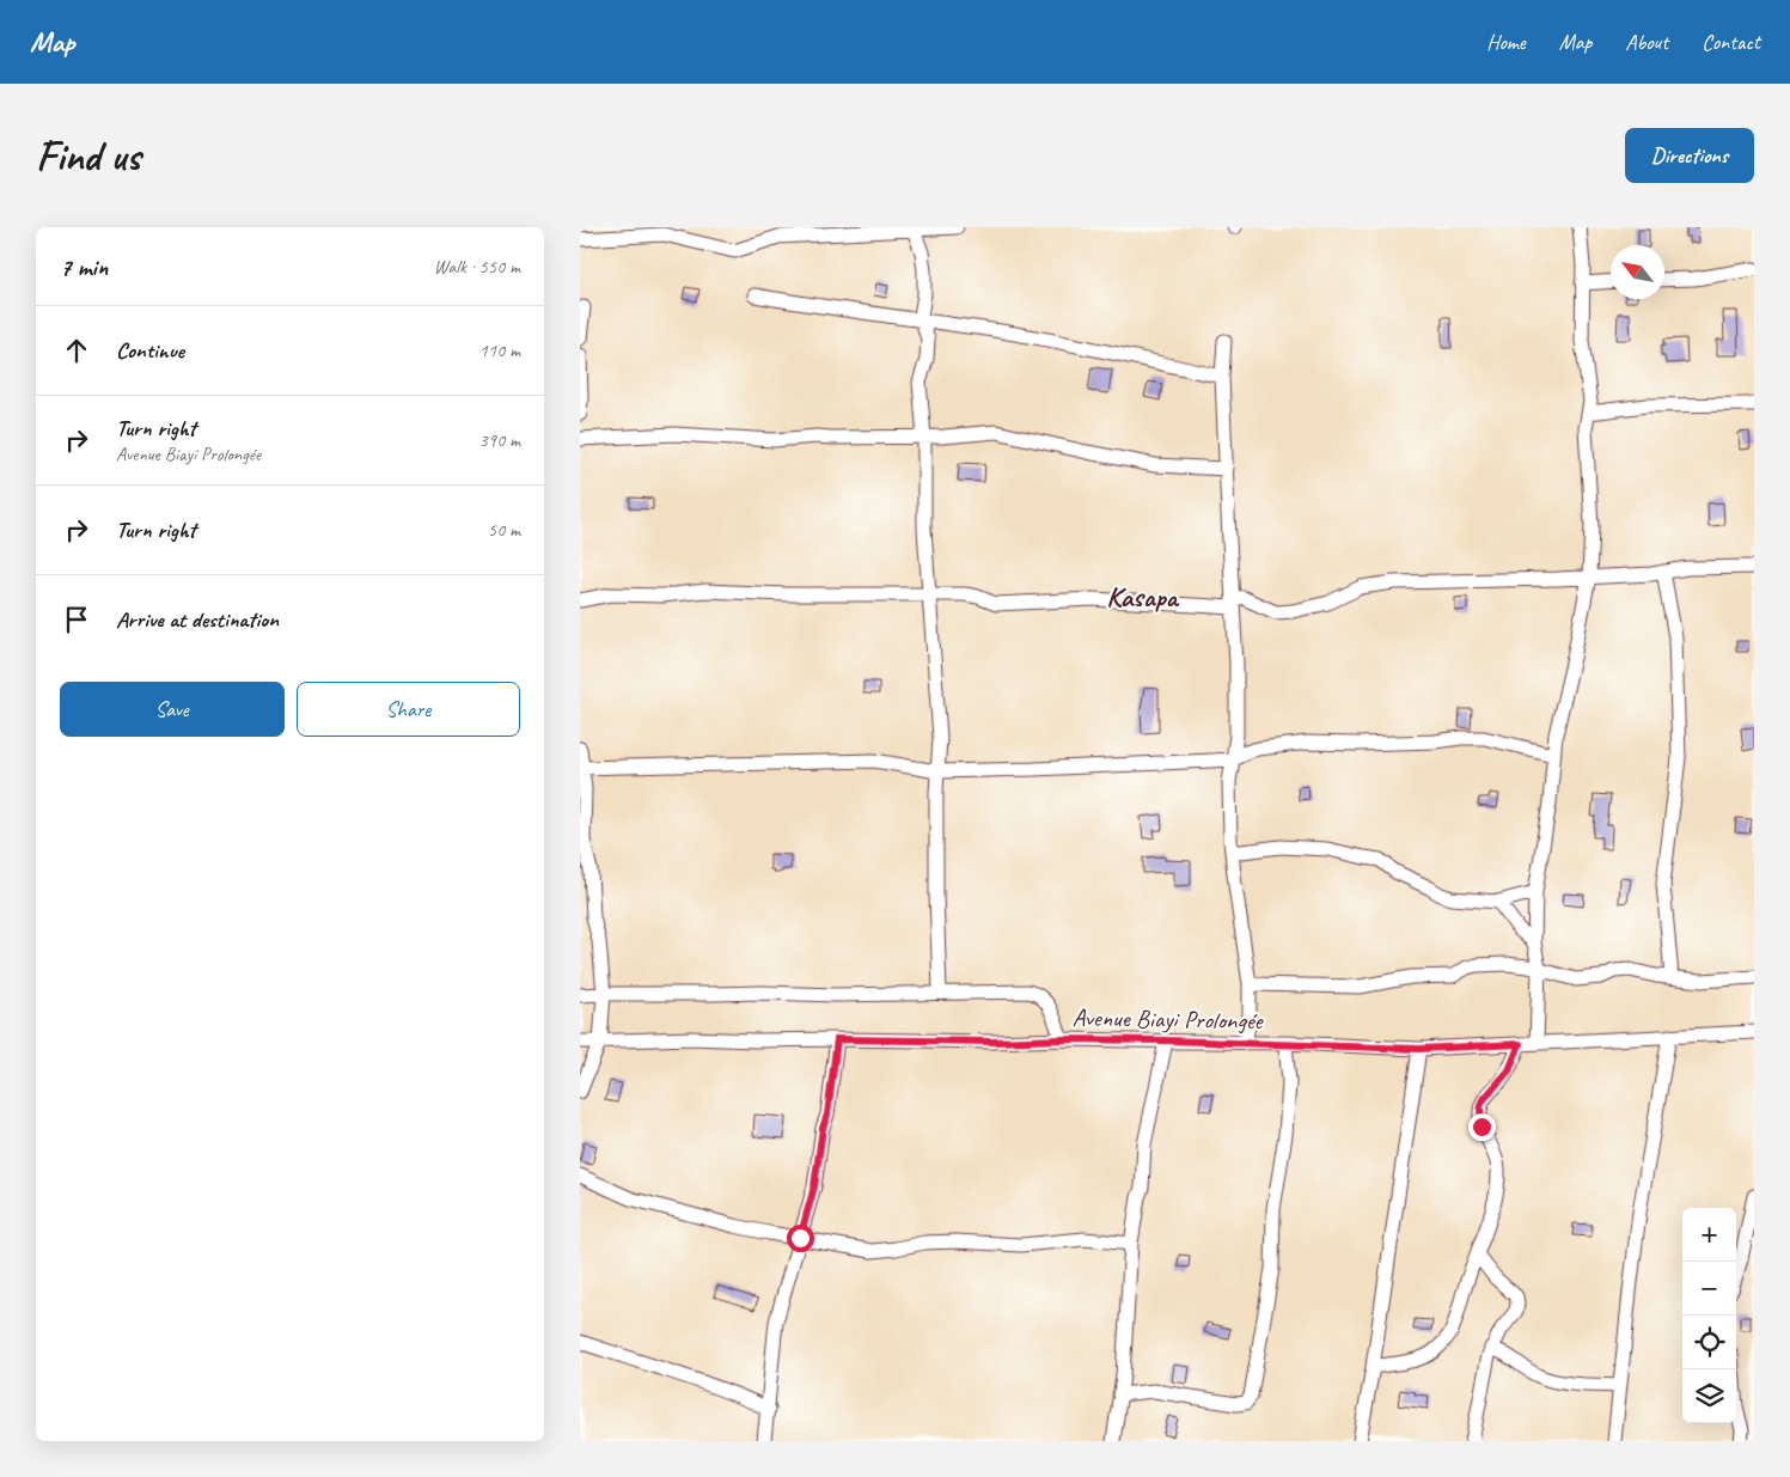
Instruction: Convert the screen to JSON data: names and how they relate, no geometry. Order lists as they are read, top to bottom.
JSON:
{
  "streets": {
    "street": ["Avenue Biayi Prolongée"]
  },
  "districts": ["Kasapa"],
  "north": "top left",
  "page": {
    "header": "Map",
    "nav": [
      "Home",
      "Map",
      "About",
      "Contact"
    ],
    "buttons": [
      "Directions",
      ["Save", "Share"]
    ],
    "title": "Find us",
    "heading": ["7 min", "Walk · 550 m"],
    "list": [
      ["Continue", "110 m"],
      ["Turn right", "Avenue Biayi Prolongée", "390 m"],
      ["Turn right", "50 m"],
      "Arrive at destination"
    ],
    "map_buttons": ["+", "−"]
  }
}
